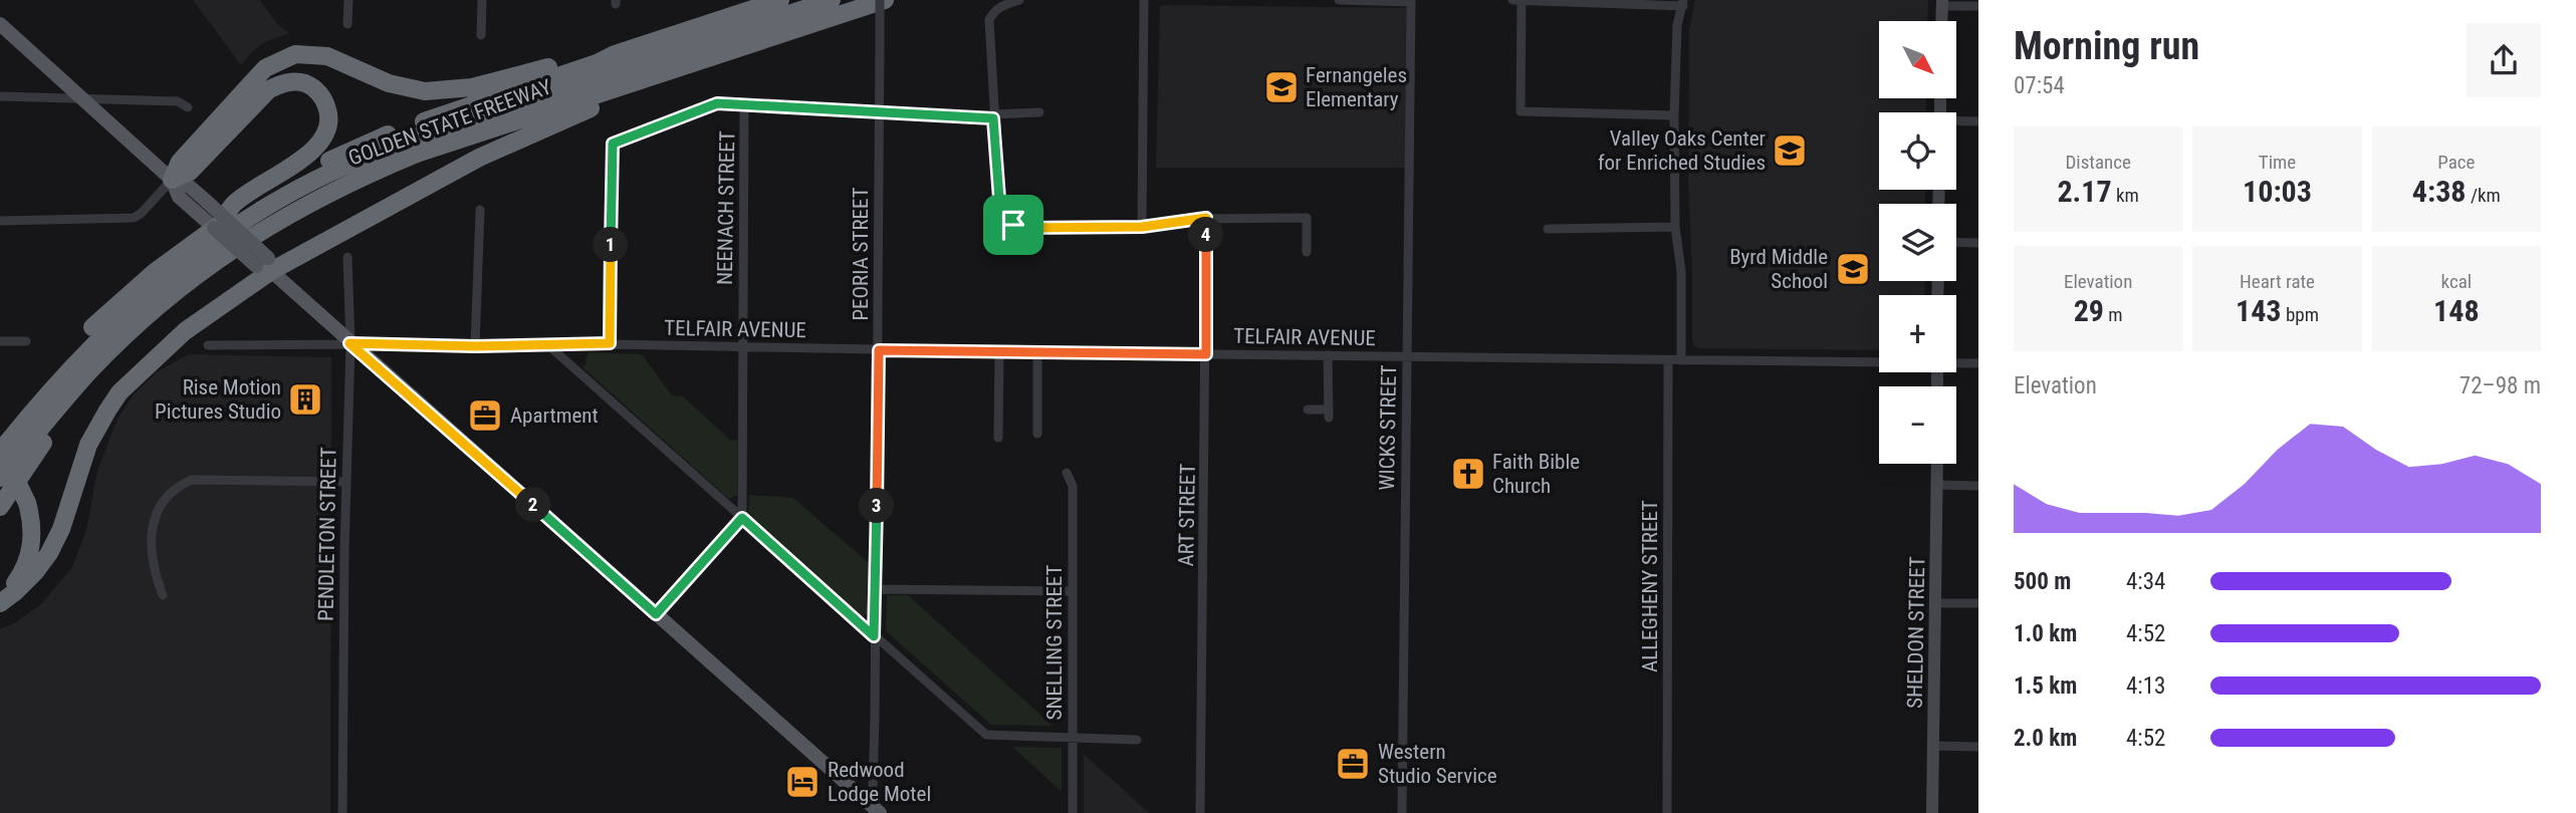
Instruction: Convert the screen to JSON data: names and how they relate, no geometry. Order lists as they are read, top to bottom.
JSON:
{
  "streets": {
    "highway": ["GOLDEN STATE FREEWAY"],
    "main road": ["SHELDON STREET"],
    "street": [
      "NEENACH STREET",
      "PEORIA STREET",
      "TELFAIR AVENUE",
      "WICKS STREET",
      "ART STREET",
      "PENDLETON STREET",
      "ALLEGHENY STREET",
      "SNELLING STREET"
    ]
  },
  "crossings": [
    ["GOLDEN STATE FREEWAY", "PEORIA STREET"],
    ["NEENACH STREET", "TELFAIR AVENUE"],
    ["PEORIA STREET", "TELFAIR AVENUE"],
    ["TELFAIR AVENUE", "WICKS STREET"],
    ["TELFAIR AVENUE", "ART STREET"],
    ["TELFAIR AVENUE", "PENDLETON STREET"],
    ["TELFAIR AVENUE", "ALLEGHENY STREET"]
  ],
  "places": {
    "school or university": ["Fernangeles Elementary", "Valley Oaks Center for Enriched Studies", "Byrd Middle School"],
    "building": ["Rise Motion Pictures Studio"],
    "office": ["Apartment", "Western Studio Service"],
    "church": ["Faith Bible Church"],
    "hotel": ["Redwood Lodge Motel"]
  },
  "north": "bottom right",
  "page": {
    "heading": ["Morning run", "07:54"],
    "map_buttons": ["+", "−"],
    "stats": [
      ["Distance", "2.17 km"],
      ["Time", "10:03"],
      ["Pace", "4:38 /km"],
      ["Elevation", "29 m"],
      ["Heart rate", "143 bpm"],
      ["kcal", "148"]
    ],
    "pins": [
      "4",
      "1",
      "2",
      "3"
    ],
    "chart": ["Elevation", "72–98 m"],
    "list": [
      {
        "name": "500 m",
        "note": "4:34"
      },
      {
        "name": "1.0 km",
        "note": "4:52"
      },
      {
        "name": "1.5 km",
        "note": "4:13"
      },
      {
        "name": "2.0 km",
        "note": "4:52"
      }
    ]
  }
}
